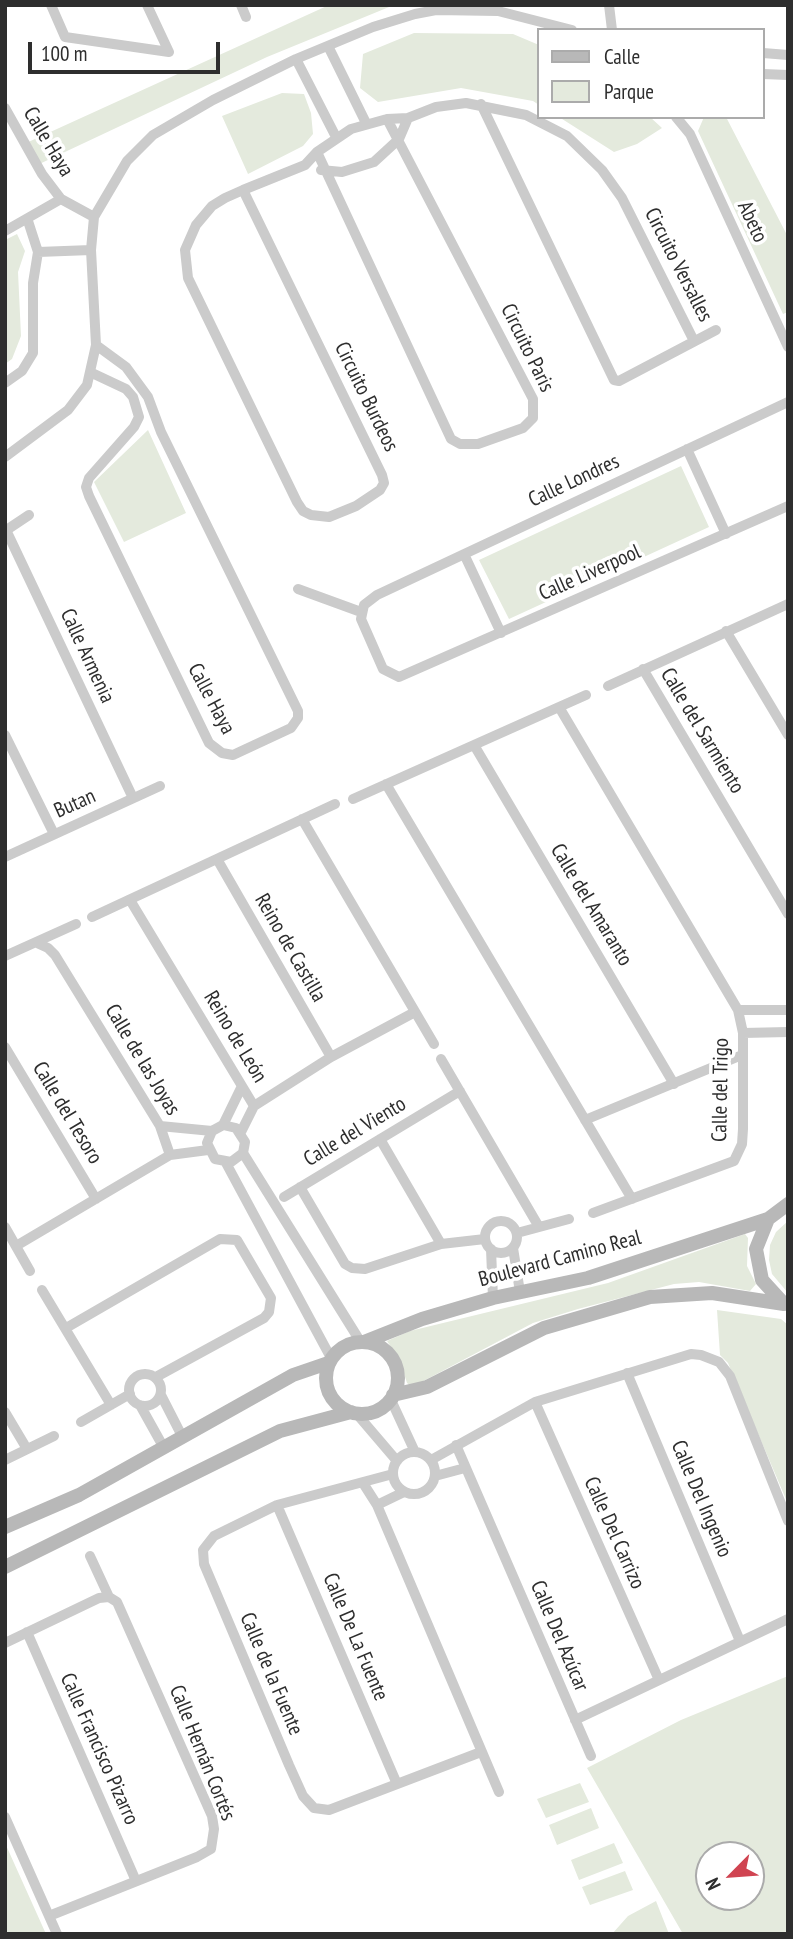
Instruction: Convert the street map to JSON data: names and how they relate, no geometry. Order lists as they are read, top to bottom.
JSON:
{
  "streets": {
    "street": [
      "Calle Haya",
      "Abeto",
      "Circuito Versalles",
      "Circuito Paris",
      "Circuito Burdeos",
      "Calle Londres",
      "Calle Liverpool",
      "Calle Armenia",
      "Calle del Sarmiento",
      "Butan",
      "Calle del Amaranto",
      "Reino de Castilla",
      "Reino de León",
      "Calle de las Joyas",
      "Calle del Trigo",
      "Calle del Tesoro",
      "Calle del Viento",
      "Boulevard Camino Real",
      "Calle Del Ingenio",
      "Calle Del Carrizo",
      "Calle Del Azúcar",
      "Calle De La Fuente",
      "Calle de la Fuente",
      "Calle Francisco Pizarro",
      "Calle Hernán Cortés"
    ]
  },
  "crossings": [
    ["Calle Londres", "Calle Liverpool"],
    ["Calle Armenia", "Butan"],
    ["Reino de Castilla", "Reino de León"],
    ["Calle Del Ingenio", "Calle Del Azúcar"],
    ["Calle Del Carrizo", "Calle Del Azúcar"],
    ["Calle De La Fuente", "Calle de la Fuente"],
    ["Calle Francisco Pizarro", "Calle Hernán Cortés"]
  ],
  "legend": ["Calle", "Parque"],
  "scale_bar": "100 m",
  "north": "bottom left"
}
